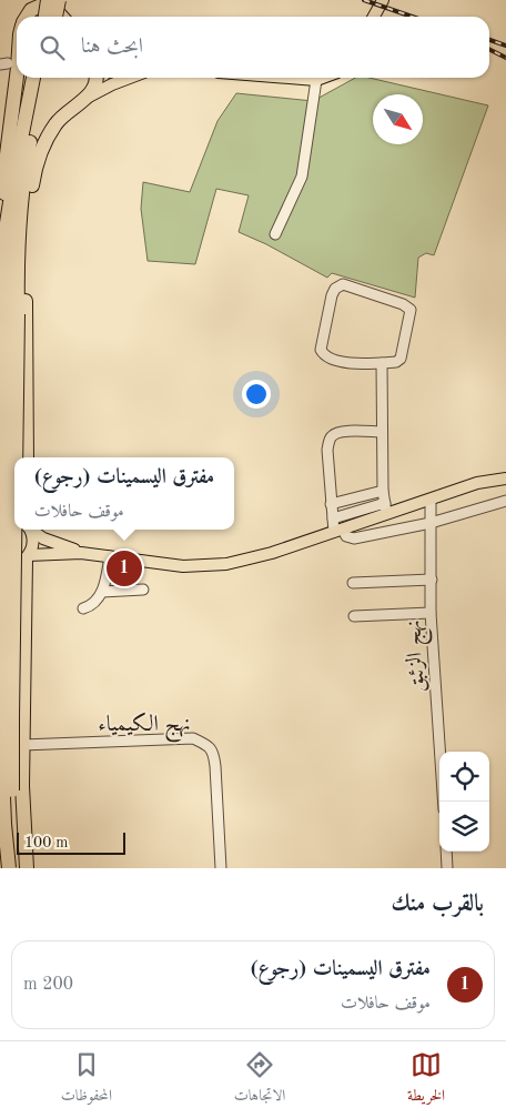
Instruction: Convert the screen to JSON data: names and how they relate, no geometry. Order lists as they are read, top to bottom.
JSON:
{
  "streets": {
    "street": ["نهج الزئبق", "نهج الكيمياء"]
  },
  "scale_bar": "100 m",
  "north": "bottom right",
  "page": {
    "search": "ابحث هنا",
    "popup": ["مفترق اليسمينات (رجوع)", "موقف حافلات"],
    "pins": "1",
    "scale": "100 m",
    "heading": "بالقرب منك",
    "list": [
      {
        "mark": "1",
        "name": "مفترق اليسمينات (رجوع)",
        "note": "موقف حافلات",
        "value": "200 m"
      }
    ],
    "nav": ["الخريطة", "الاتجاهات", "المحفوظات"]
  }
}
